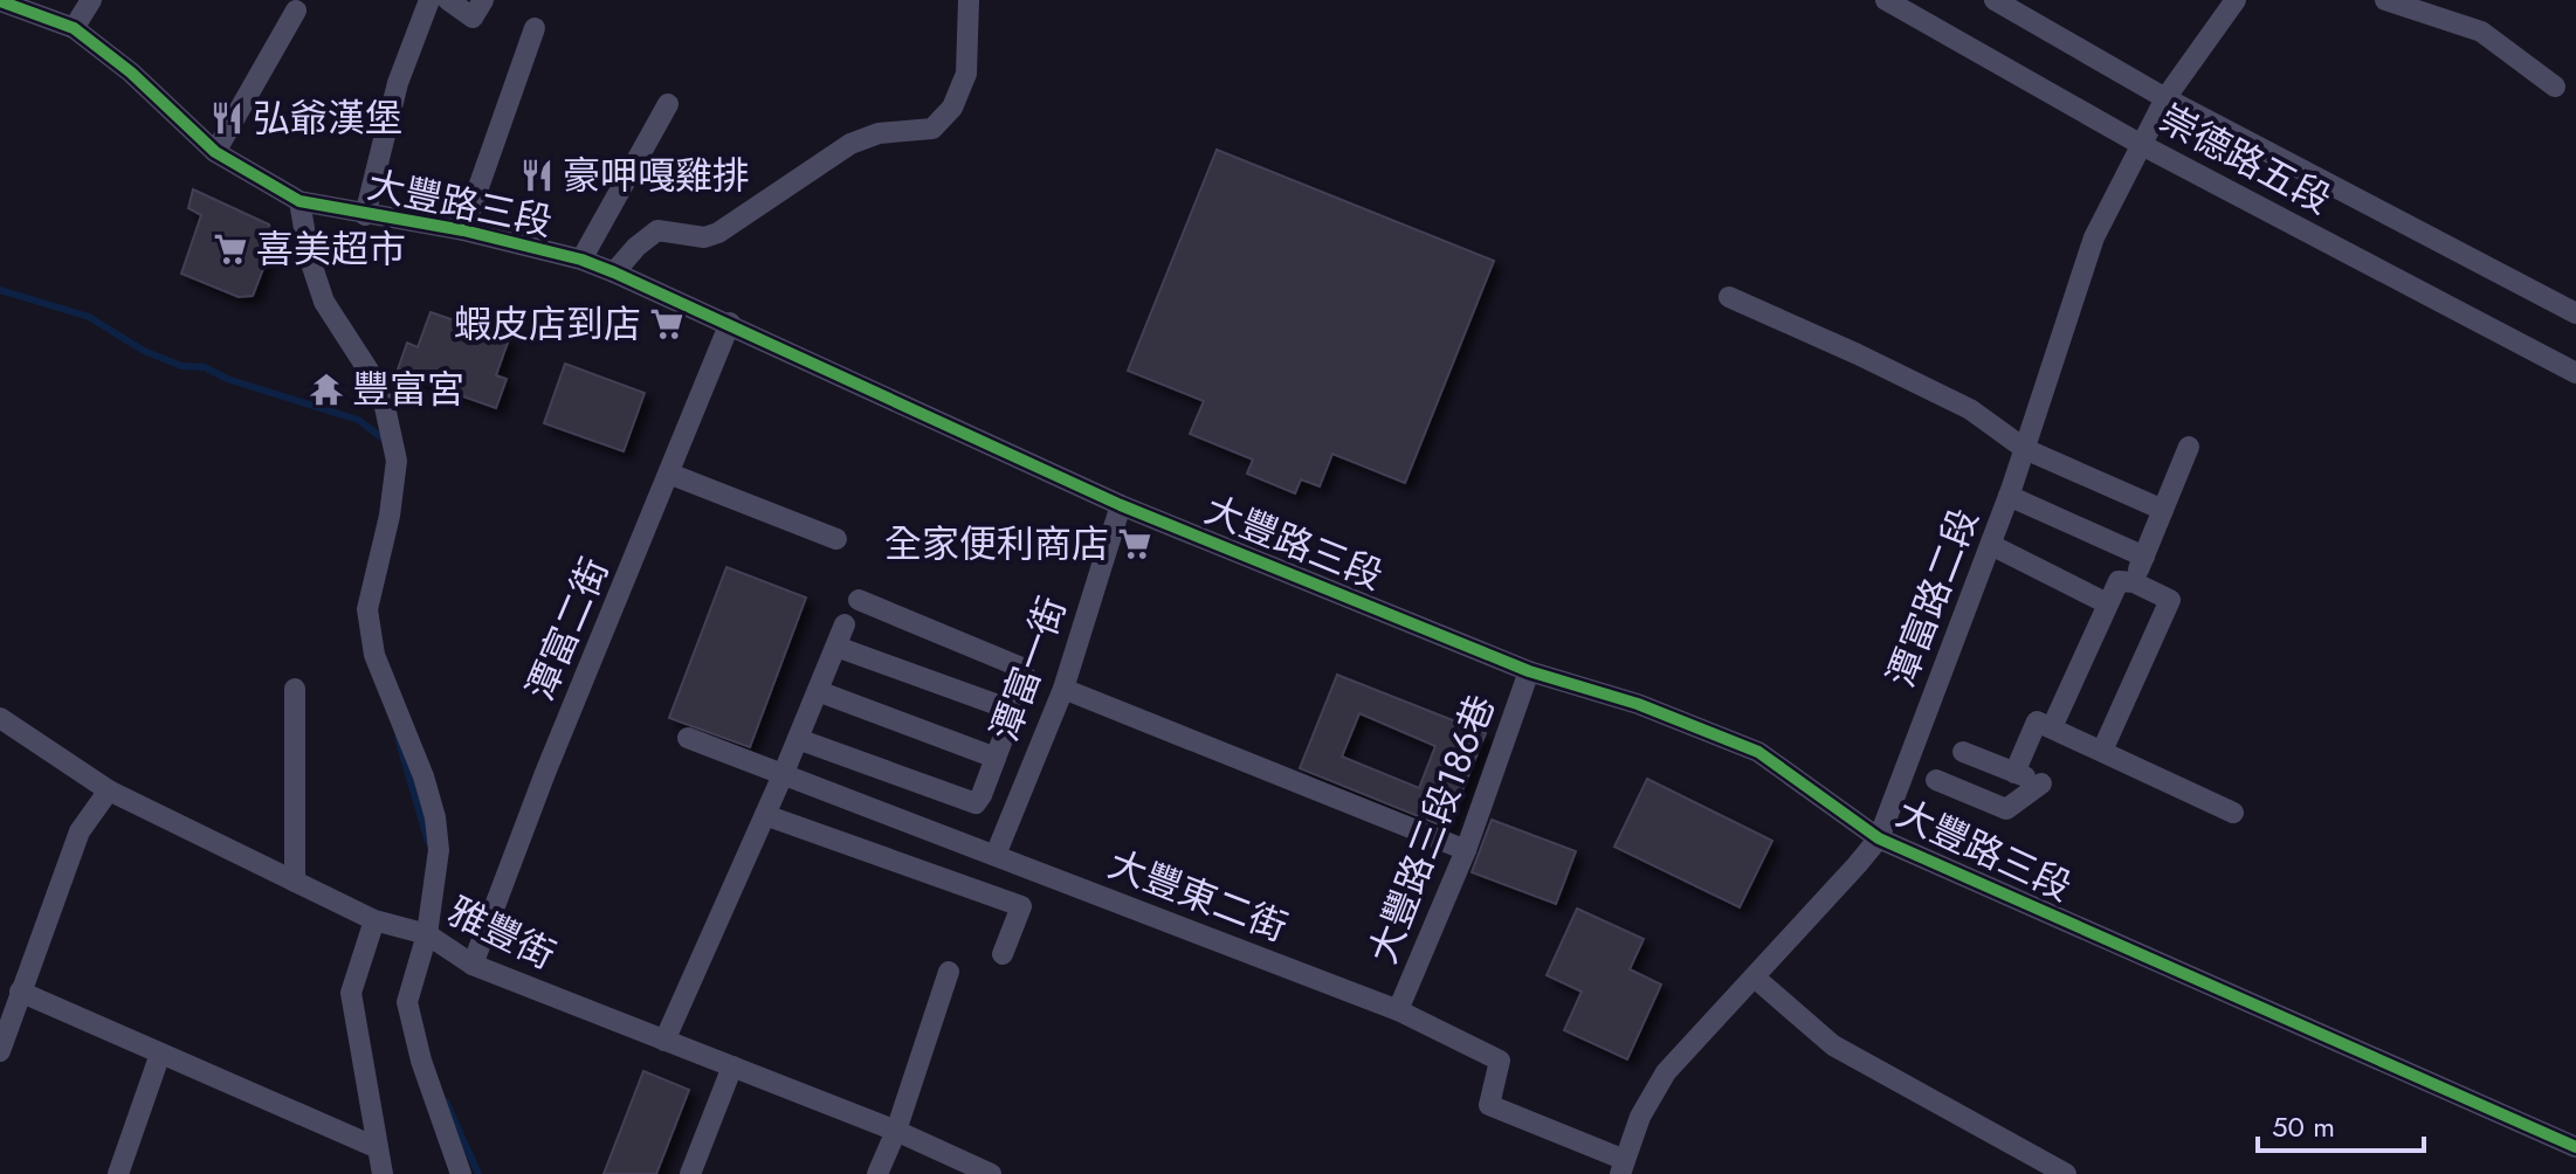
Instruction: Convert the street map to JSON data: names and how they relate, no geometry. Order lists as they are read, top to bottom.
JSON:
{
  "streets": {
    "street": [
      "崇德路五段",
      "大豐路三段",
      "潭富路二段",
      "潭富二街",
      "潭富一街",
      "大豐路三段186巷",
      "大豐東二街",
      "雅豐街"
    ]
  },
  "crossings": [
    ["崇德路五段", "潭富路二段"],
    ["大豐路三段", "潭富路二段"],
    ["大豐路三段", "潭富二街"],
    ["大豐路三段", "潭富一街"],
    ["大豐路三段", "大豐路三段186巷"],
    ["潭富路二段", "大豐東二街"],
    ["潭富二街", "雅豐街"],
    ["潭富一街", "大豐東二街"],
    ["大豐路三段186巷", "大豐東二街"]
  ],
  "places": {
    "restaurant": ["弘爺漢堡", "豪呷嘎雞排"],
    "supermarket": ["喜美超市", "蝦皮店到店", "全家便利商店"],
    "temple": ["豐富宮"]
  },
  "scale_bar": "50 m"
}
